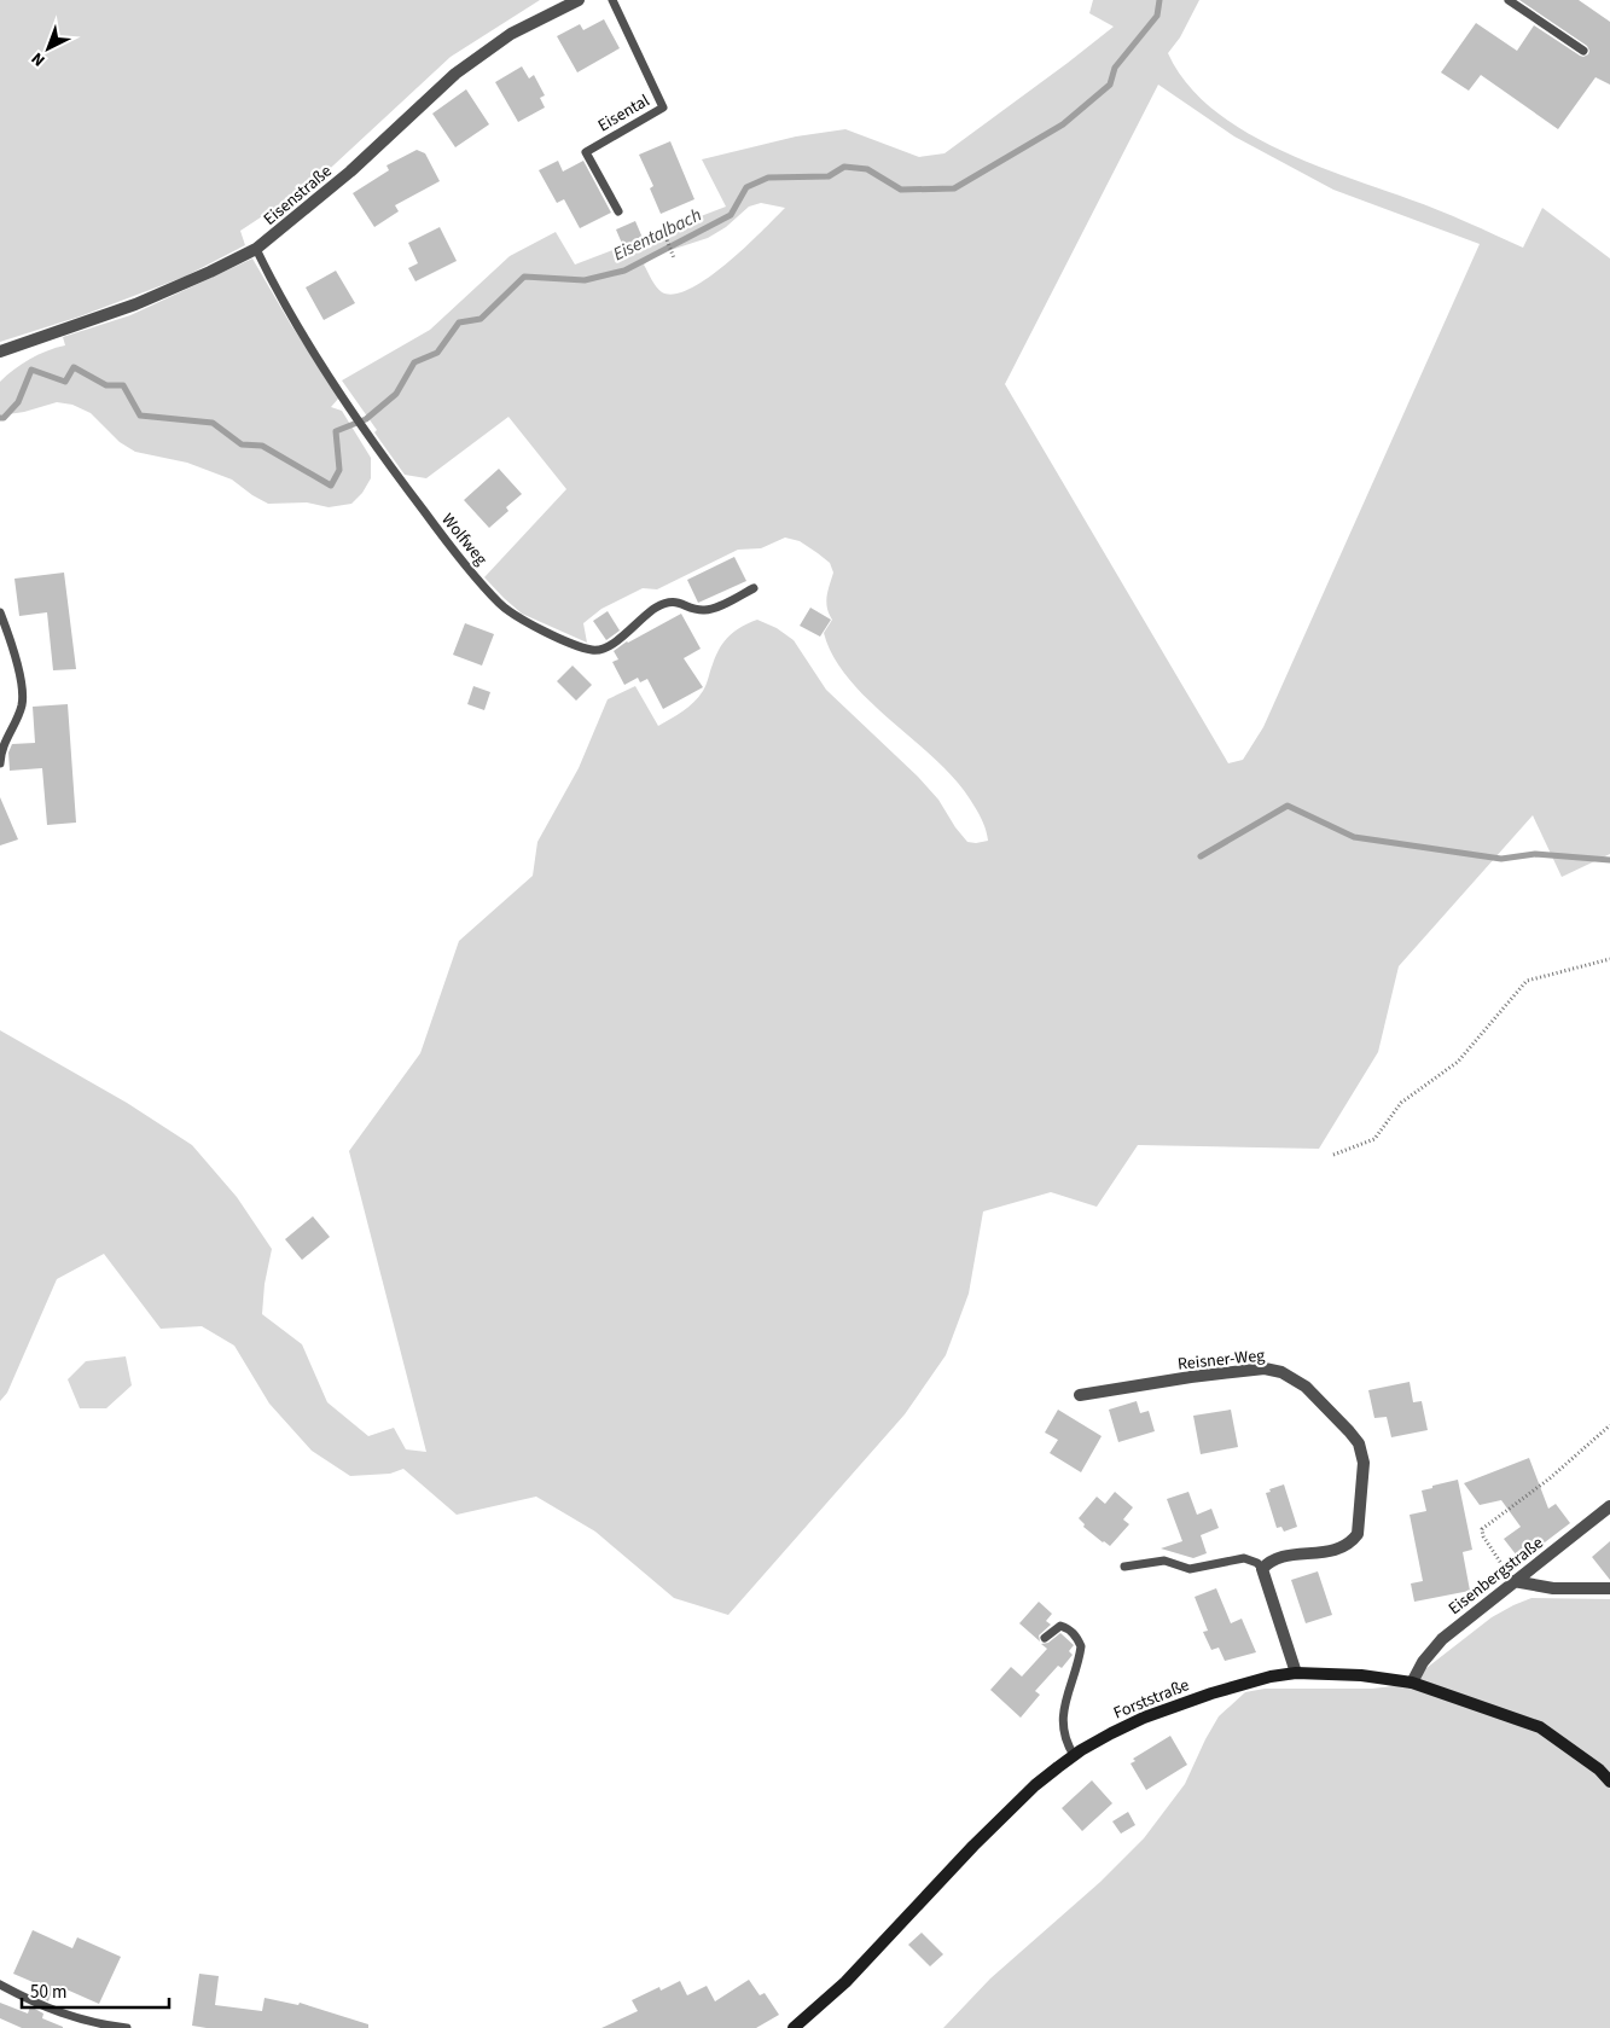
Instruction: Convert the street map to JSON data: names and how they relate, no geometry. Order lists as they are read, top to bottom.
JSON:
{
  "streets": {
    "street": [
      "Eisenstraße",
      "Reisner-Weg",
      "Eisenbergstraße",
      "Forststraße"
    ],
    "lane": ["Eisental", "Wolfweg"]
  },
  "crossings": [
    ["Eisenstraße", "Wolfweg"],
    ["Eisenbergstraße", "Forststraße"]
  ],
  "water": ["Eisentalbach"],
  "scale_bar": "50 m",
  "north": "bottom left"
}
